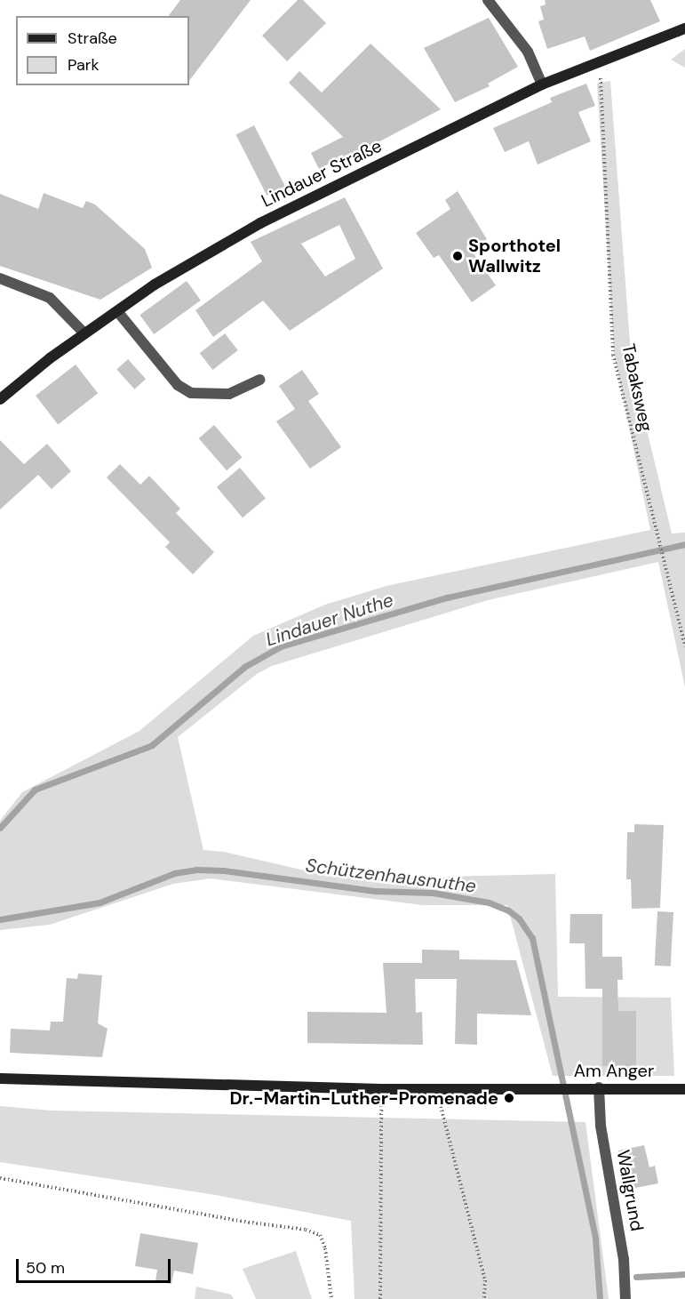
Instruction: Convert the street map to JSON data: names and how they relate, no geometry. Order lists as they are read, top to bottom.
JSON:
{
  "streets": {
    "street": ["Lindauer Straße", "Am Anger", "Wallgrund"],
    "path": ["Tabaksweg"]
  },
  "crossings": [
    ["Lindauer Straße", "Tabaksweg"],
    ["Am Anger", "Wallgrund"]
  ],
  "water": ["Lindauer Nuthe", "Schützenhausnuthe"],
  "places": ["Sporthotel Wallwitz", "Dr.-Martin-Luther-Promenade"],
  "legend": ["Straße", "Park"],
  "scale_bar": "50 m"
}
